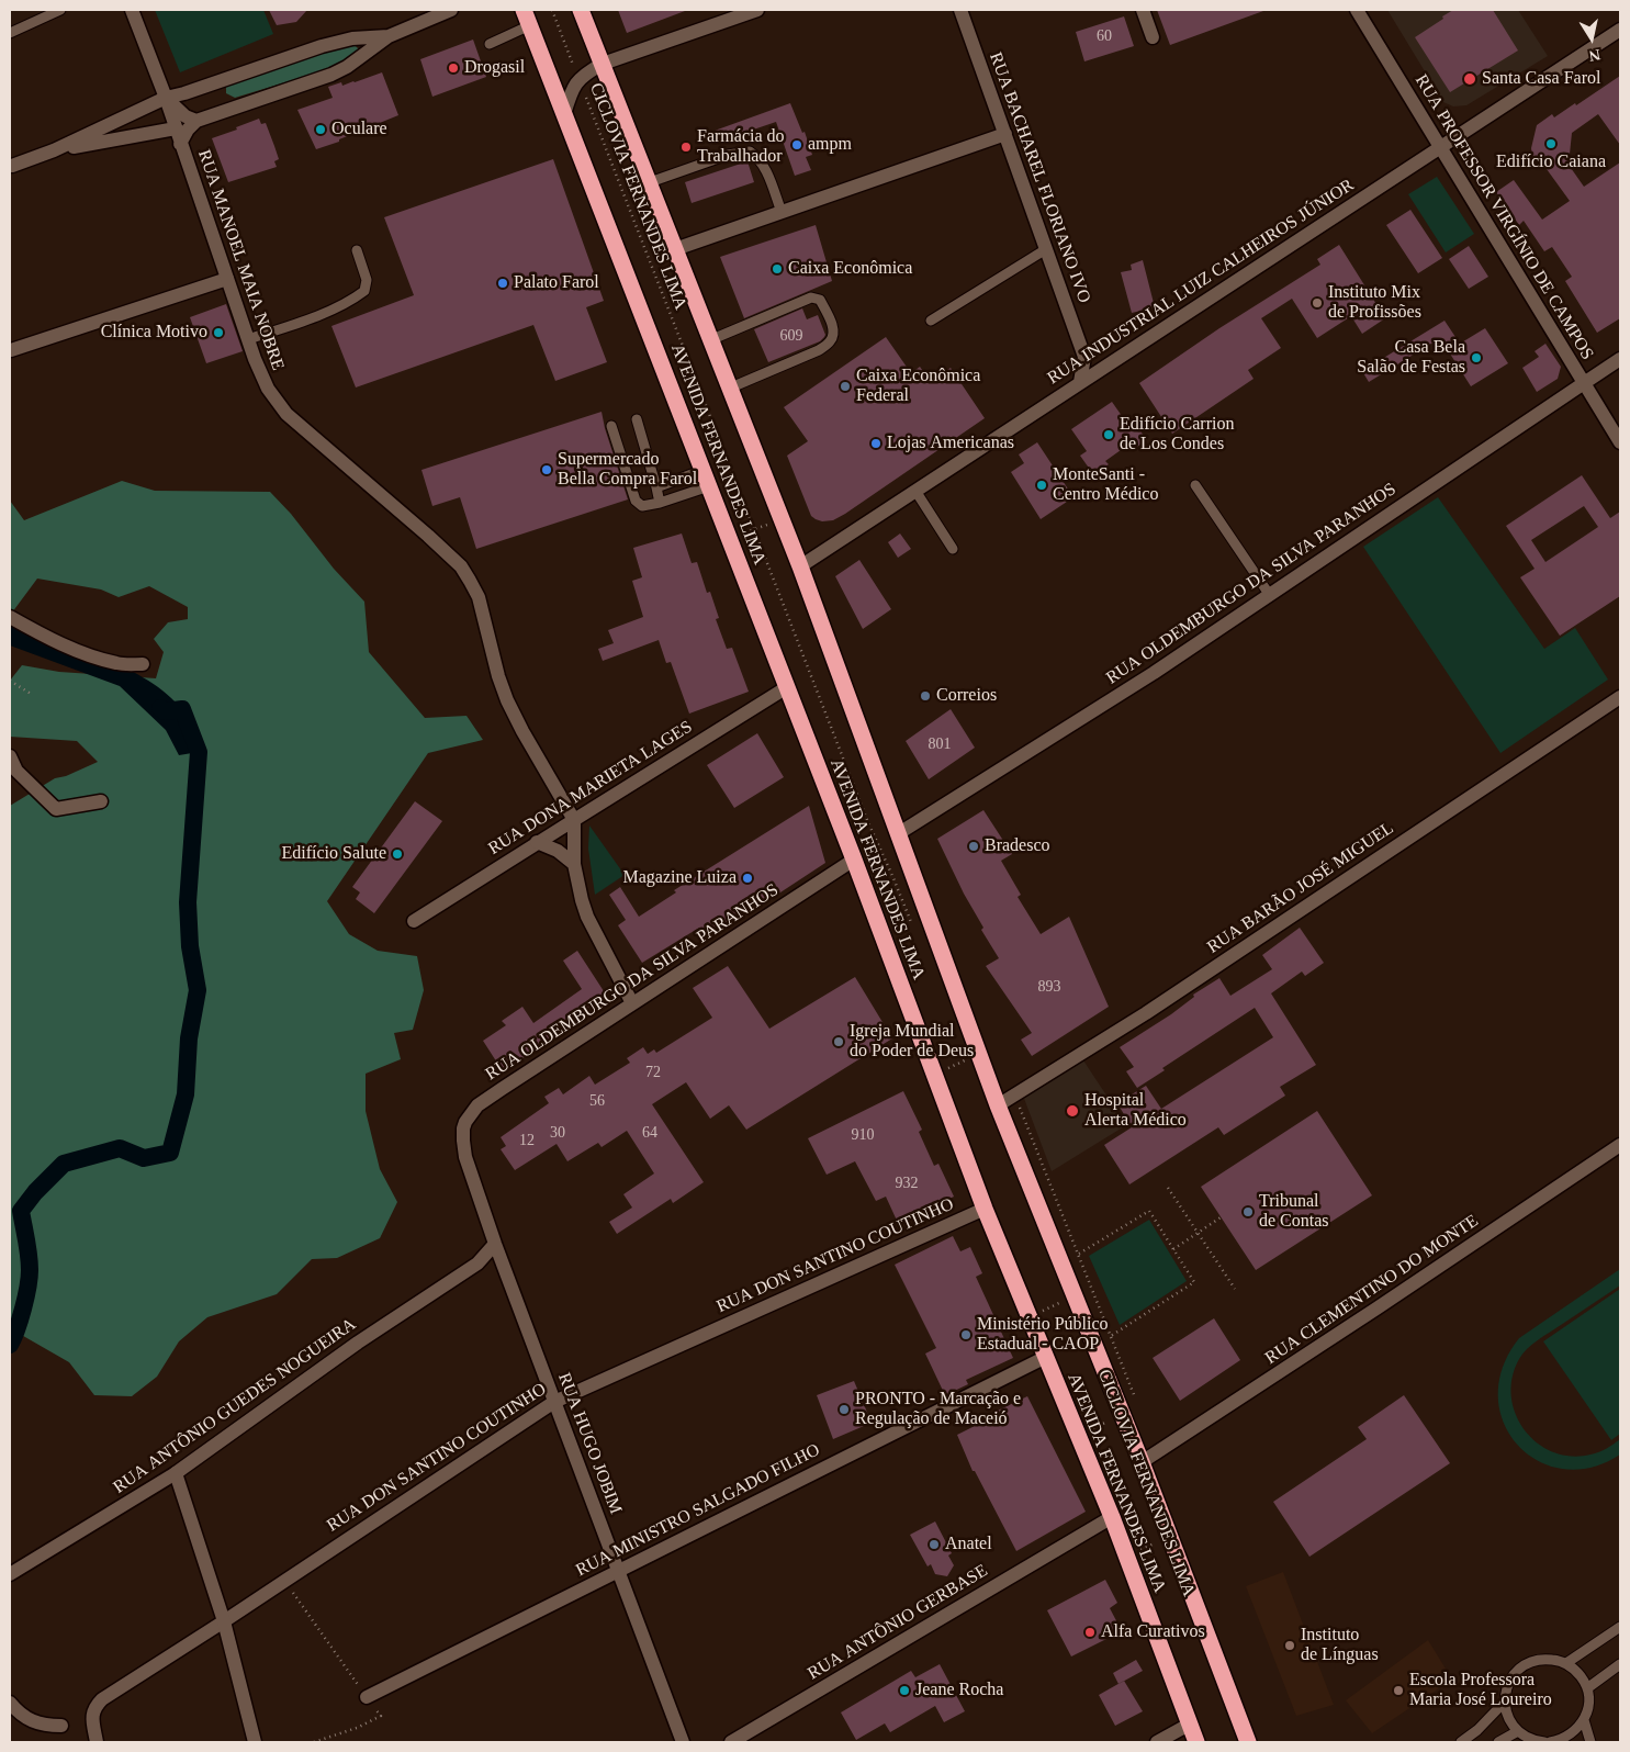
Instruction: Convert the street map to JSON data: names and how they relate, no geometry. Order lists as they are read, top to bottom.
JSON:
{
  "streets": {
    "highway": ["AVENIDA FERNANDES LIMA"],
    "street": [
      "RUA BACHAREL FLORIANO IVO",
      "RUA PROFESSOR VIRGÍNIO DE CAMPOS",
      "RUA MANOEL MAIA NOBRE",
      "RUA INDUSTRIAL LUIZ CALHEIROS JÚNIOR",
      "RUA OLDEMBURGO DA SILVA PARANHOS",
      "RUA DONA MARIETA LAGES",
      "RUA BARÃO JOSÉ MIGUEL",
      "RUA DON SANTINO COUTINHO",
      "RUA CLEMENTINO DO MONTE",
      "RUA ANTÔNIO GUEDES NOGUEIRA",
      "RUA HUGO JOBIM",
      "RUA MINISTRO SALGADO FILHO",
      "RUA ANTÔNIO GERBASE"
    ],
    "path": ["CICLOVIA FERNANDES LIMA"]
  },
  "crossings": [
    ["RUA BACHAREL FLORIANO IVO", "RUA INDUSTRIAL LUIZ CALHEIROS JÚNIOR"],
    ["RUA PROFESSOR VIRGÍNIO DE CAMPOS", "RUA INDUSTRIAL LUIZ CALHEIROS JÚNIOR"],
    ["RUA PROFESSOR VIRGÍNIO DE CAMPOS", "RUA OLDEMBURGO DA SILVA PARANHOS"],
    ["RUA MANOEL MAIA NOBRE", "RUA DONA MARIETA LAGES"],
    ["RUA INDUSTRIAL LUIZ CALHEIROS JÚNIOR", "AVENIDA FERNANDES LIMA"],
    ["AVENIDA FERNANDES LIMA", "RUA OLDEMBURGO DA SILVA PARANHOS"],
    ["AVENIDA FERNANDES LIMA", "RUA DONA MARIETA LAGES"],
    ["AVENIDA FERNANDES LIMA", "RUA BARÃO JOSÉ MIGUEL"],
    ["AVENIDA FERNANDES LIMA", "RUA DON SANTINO COUTINHO"],
    ["AVENIDA FERNANDES LIMA", "RUA CLEMENTINO DO MONTE"],
    ["AVENIDA FERNANDES LIMA", "RUA MINISTRO SALGADO FILHO"],
    ["AVENIDA FERNANDES LIMA", "RUA ANTÔNIO GERBASE"],
    ["RUA OLDEMBURGO DA SILVA PARANHOS", "RUA HUGO JOBIM"],
    ["RUA DON SANTINO COUTINHO", "RUA HUGO JOBIM"],
    ["RUA ANTÔNIO GUEDES NOGUEIRA", "RUA HUGO JOBIM"],
    ["RUA HUGO JOBIM", "RUA MINISTRO SALGADO FILHO"]
  ],
  "places": [
    "Drogasil",
    "Santa Casa Farol",
    "Oculare",
    "Edifício Caiana",
    "ampm",
    "Farmácia do Trabalhador",
    "Caixa Econômica",
    "Palato Farol",
    "Instituto Mix de Profissões",
    "Clínica Motivo",
    "Casa Bela Salão de Festas",
    "Caixa Econômica Federal",
    "Edifício Carrion de Los Condes",
    "Lojas Americanas",
    "Supermercado Bella Compra Farol",
    "MonteSanti - Centro Médico",
    "Correios",
    "Bradesco",
    "Edifício Salute",
    "Magazine Luiza",
    "Igreja Mundial do Poder de Deus",
    "Hospital Alerta Médico",
    "Tribunal de Contas",
    "Ministério Público Estadual - CAOP",
    "PRONTO - Marcação e Regulação de Maceió",
    "Anatel",
    "Alfa Curativos",
    "Instituto de Línguas",
    "Jeane Rocha",
    "Escola Professora Maria José Loureiro"
  ],
  "house_numbers": [
    "60",
    "609",
    "801",
    "893",
    "72",
    "56",
    "30",
    "64",
    "910",
    "12",
    "932"
  ],
  "north": "bottom"
}
